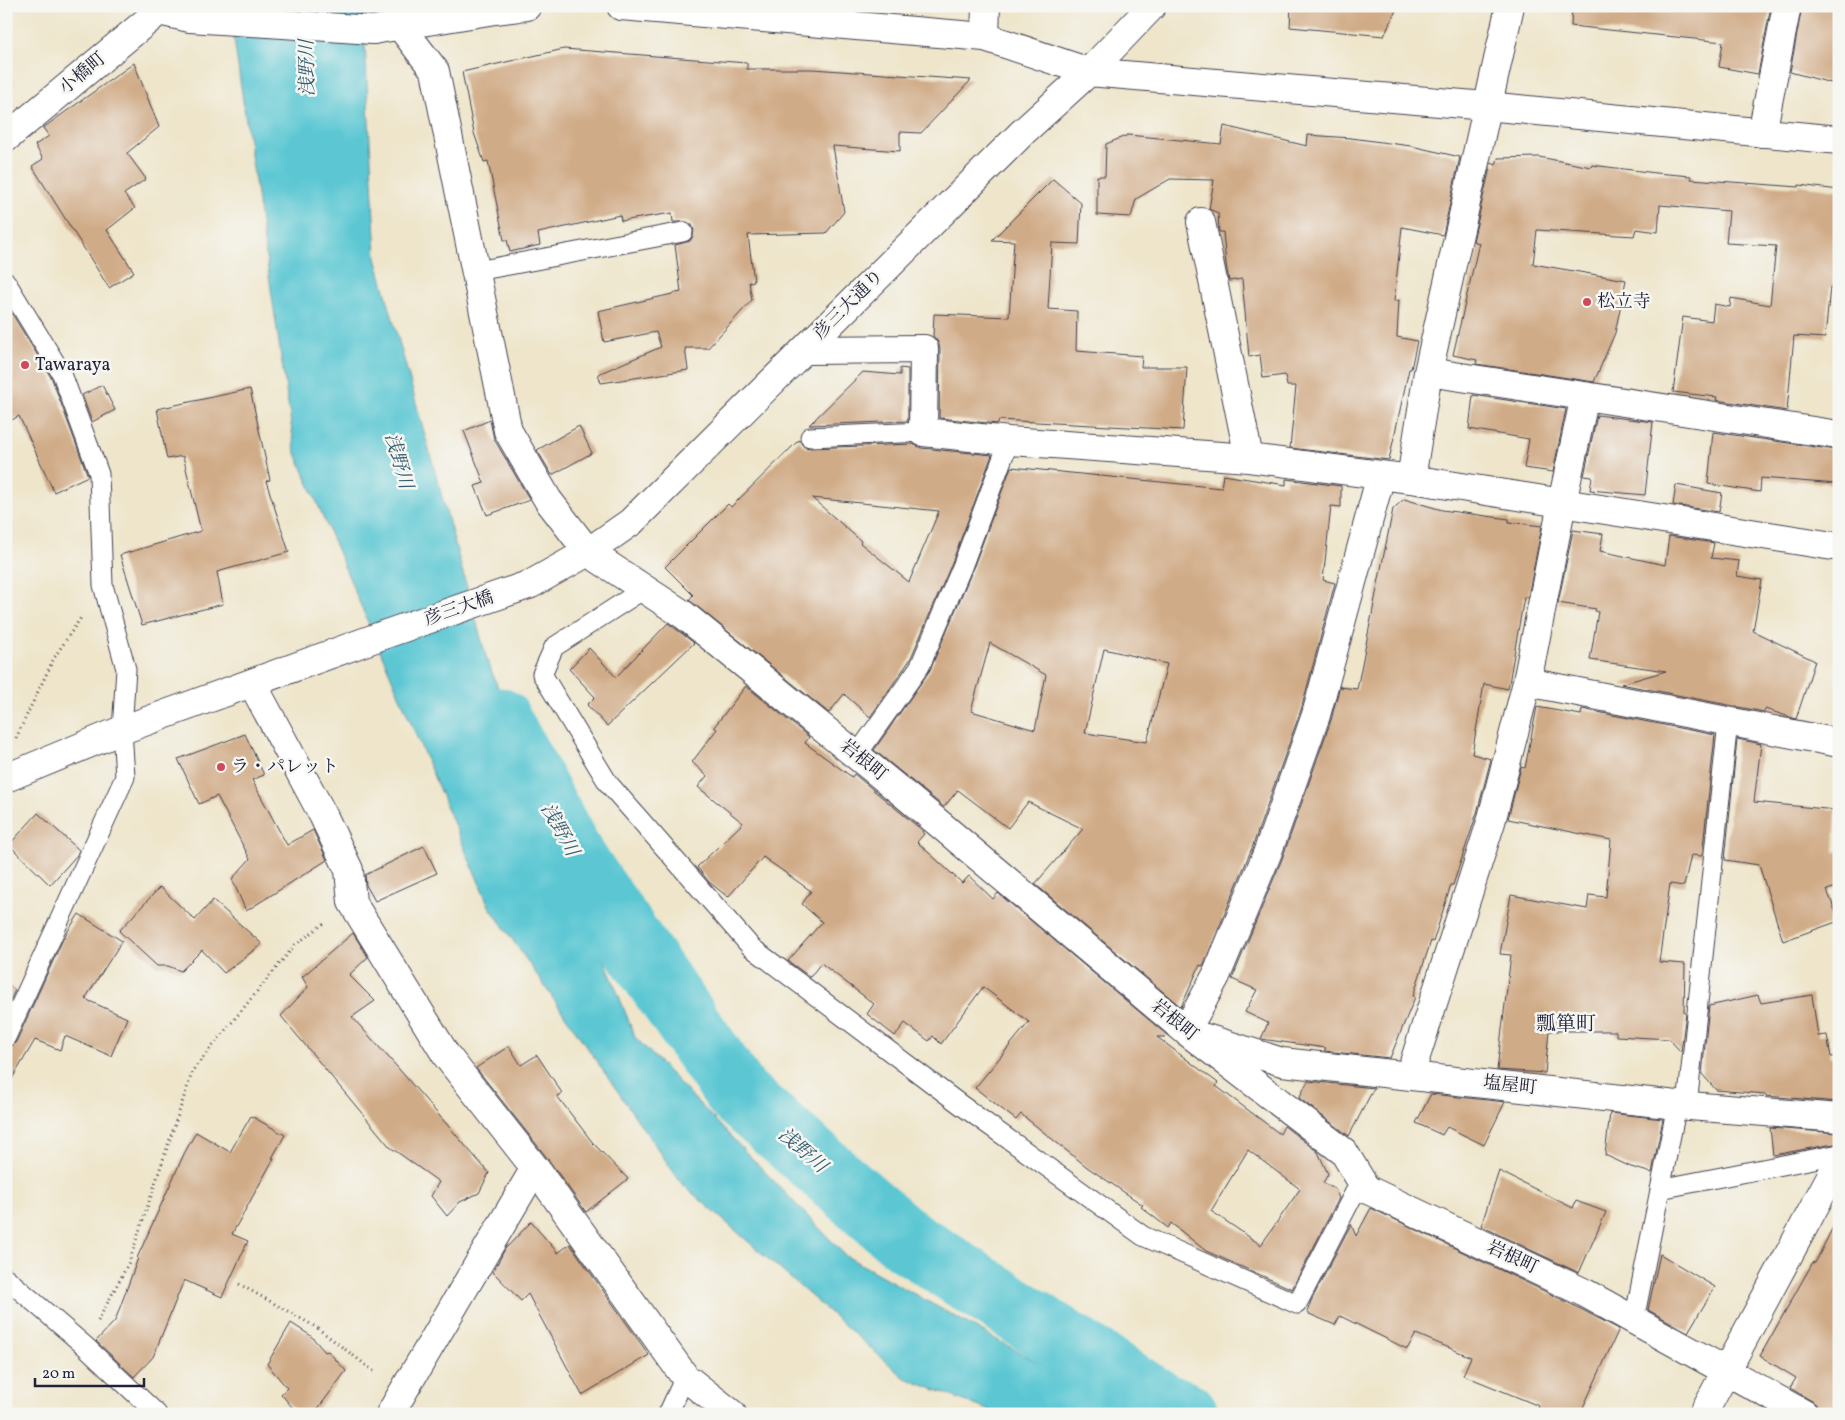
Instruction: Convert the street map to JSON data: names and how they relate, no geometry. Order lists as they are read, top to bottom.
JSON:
{
  "streets": {
    "street": [
      "小橋町",
      "彦三大通り",
      "彦三大橋",
      "岩根町",
      "塩屋町"
    ]
  },
  "crossings": [
    ["彦三大通り", "彦三大橋"],
    ["彦三大通り", "岩根町"],
    ["岩根町", "塩屋町"]
  ],
  "districts": ["瓢箪町"],
  "water": ["浅野川"],
  "places": ["松立寺", "Tawaraya", "ラ・パレット"],
  "scale_bar": "20 m"
}
